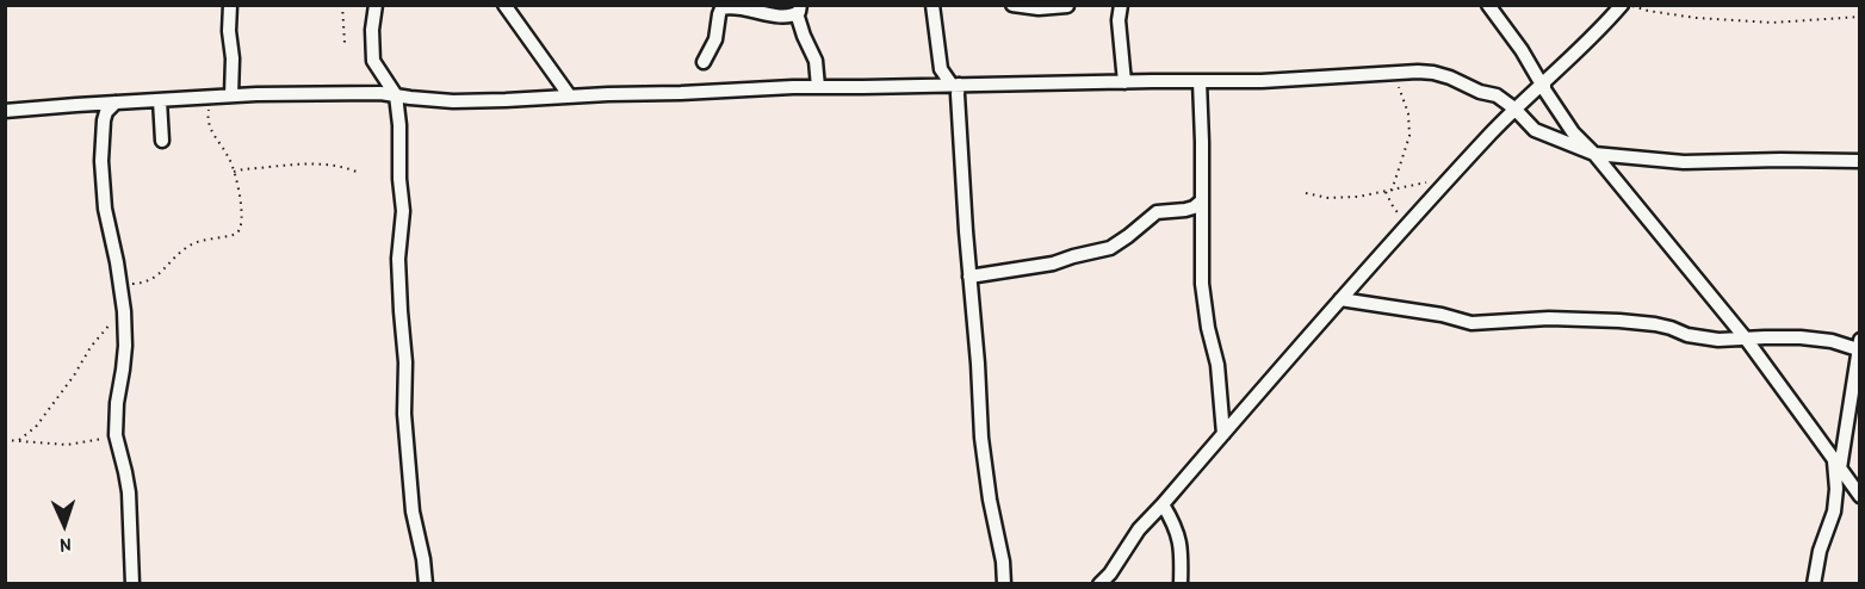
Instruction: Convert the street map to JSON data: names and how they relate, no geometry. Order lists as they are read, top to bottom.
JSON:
{
  "north": "bottom"
}
